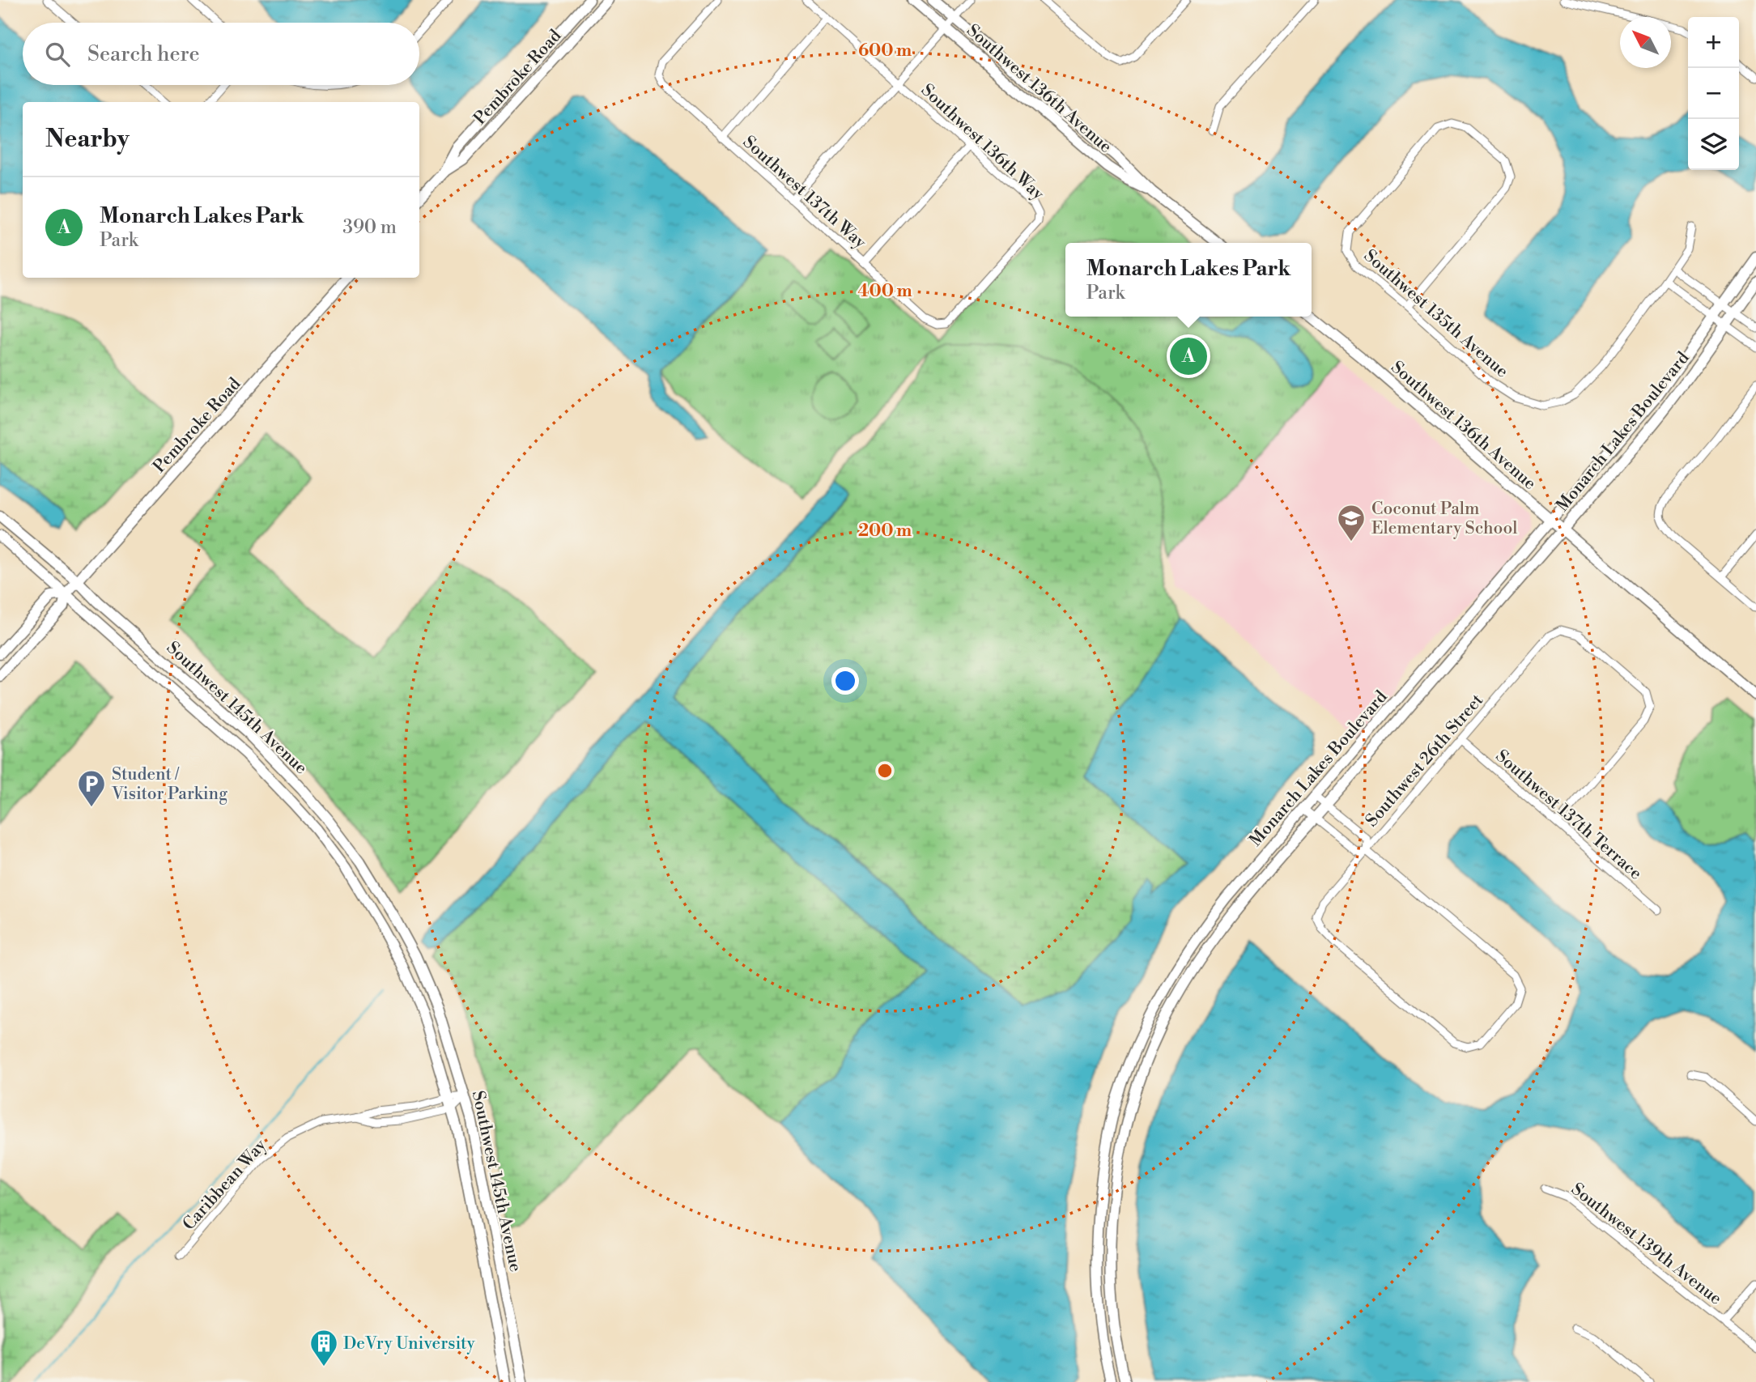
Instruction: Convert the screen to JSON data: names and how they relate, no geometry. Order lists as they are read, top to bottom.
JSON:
{
  "streets": {
    "street": [
      "Pembroke Road",
      "Southwest 136th Avenue",
      "Southwest 136th Way",
      "Southwest 137th Way",
      "Southwest 135th Avenue",
      "Monarch Lakes Boulevard",
      "Southwest 145th Avenue",
      "Southwest 26th Street",
      "Southwest 137th Terrace",
      "Caribbean Way",
      "Southwest 139th Avenue"
    ]
  },
  "crossings": [
    ["Pembroke Road", "Southwest 145th Avenue"],
    ["Southwest 136th Avenue", "Monarch Lakes Boulevard"],
    ["Southwest 136th Way", "Southwest 137th Way"],
    ["Southwest 145th Avenue", "Caribbean Way"],
    ["Southwest 26th Street", "Southwest 137th Terrace"]
  ],
  "places": {
    "school or university": ["Coconut Palm Elementary School"],
    "parking": ["Student / Visitor Parking"],
    "building": ["DeVry University"]
  },
  "north": "top left",
  "page": {
    "map_buttons": ["+", "−"],
    "search": "Search here",
    "heading": "Nearby",
    "list": [
      {
        "mark": "A",
        "name": "Monarch Lakes Park",
        "note": "Park",
        "value": "390 m"
      }
    ],
    "popup": ["Monarch Lakes Park", "Park"],
    "pins": "A"
  },
  "rings": ["600 m", "400 m", "200 m"]
}
